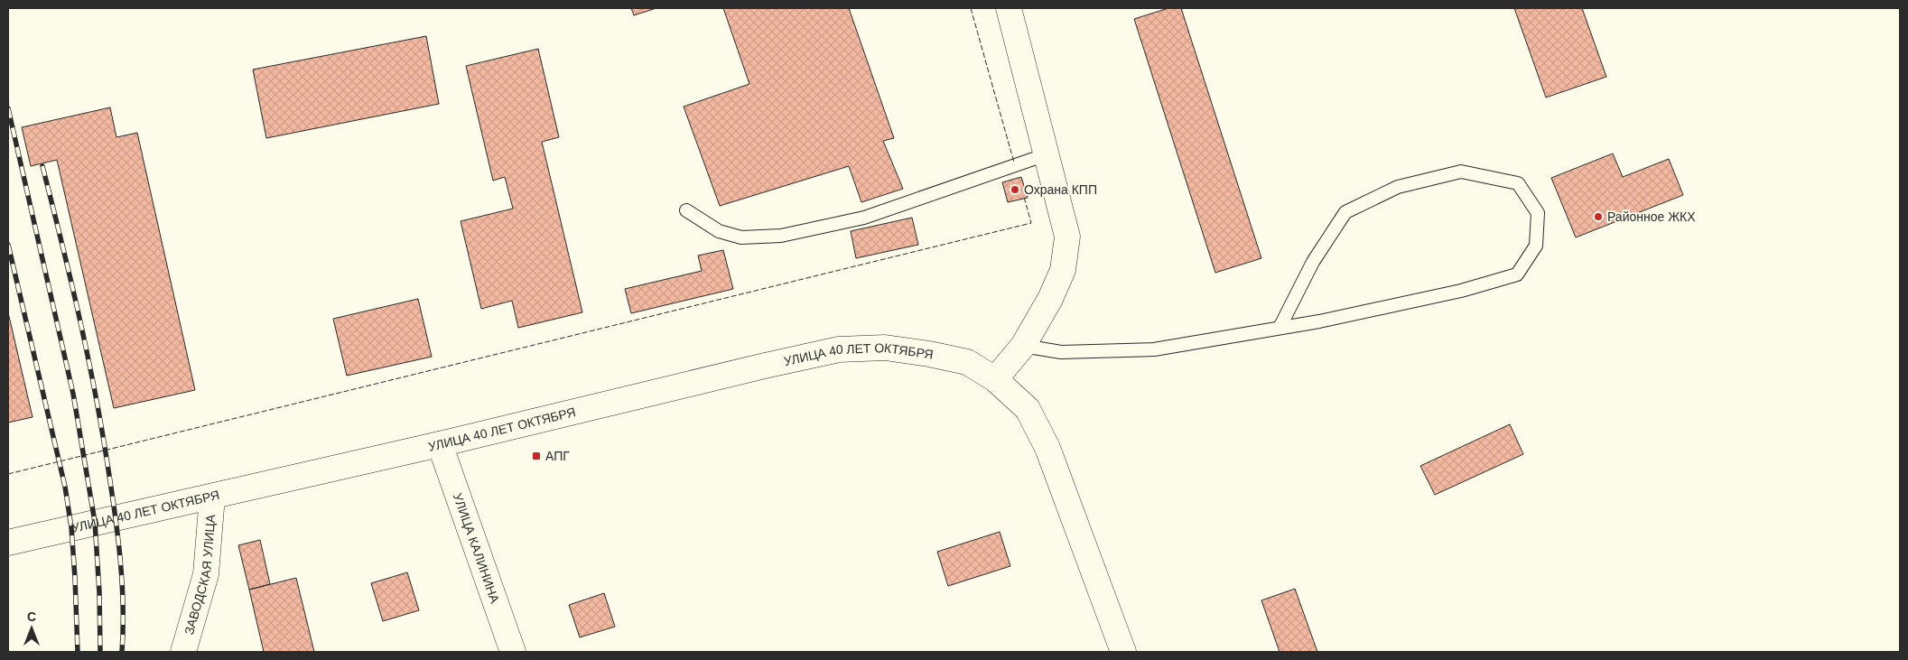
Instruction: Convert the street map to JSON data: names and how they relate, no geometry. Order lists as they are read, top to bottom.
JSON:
{
  "streets": {
    "street": ["УЛИЦА 40 ЛЕТ ОКТЯБРЯ", "УЛИЦА КАЛИНИНА", "ЗАВОДСКАЯ УЛИЦА"]
  },
  "crossings": [
    ["УЛИЦА 40 ЛЕТ ОКТЯБРЯ", "УЛИЦА КАЛИНИНА"],
    ["УЛИЦА 40 ЛЕТ ОКТЯБРЯ", "ЗАВОДСКАЯ УЛИЦА"]
  ],
  "places": {
    "other": ["Охрана КПП", "Районное ЖКХ"],
    "transit": ["АПГ"]
  },
  "north": "top"
}
